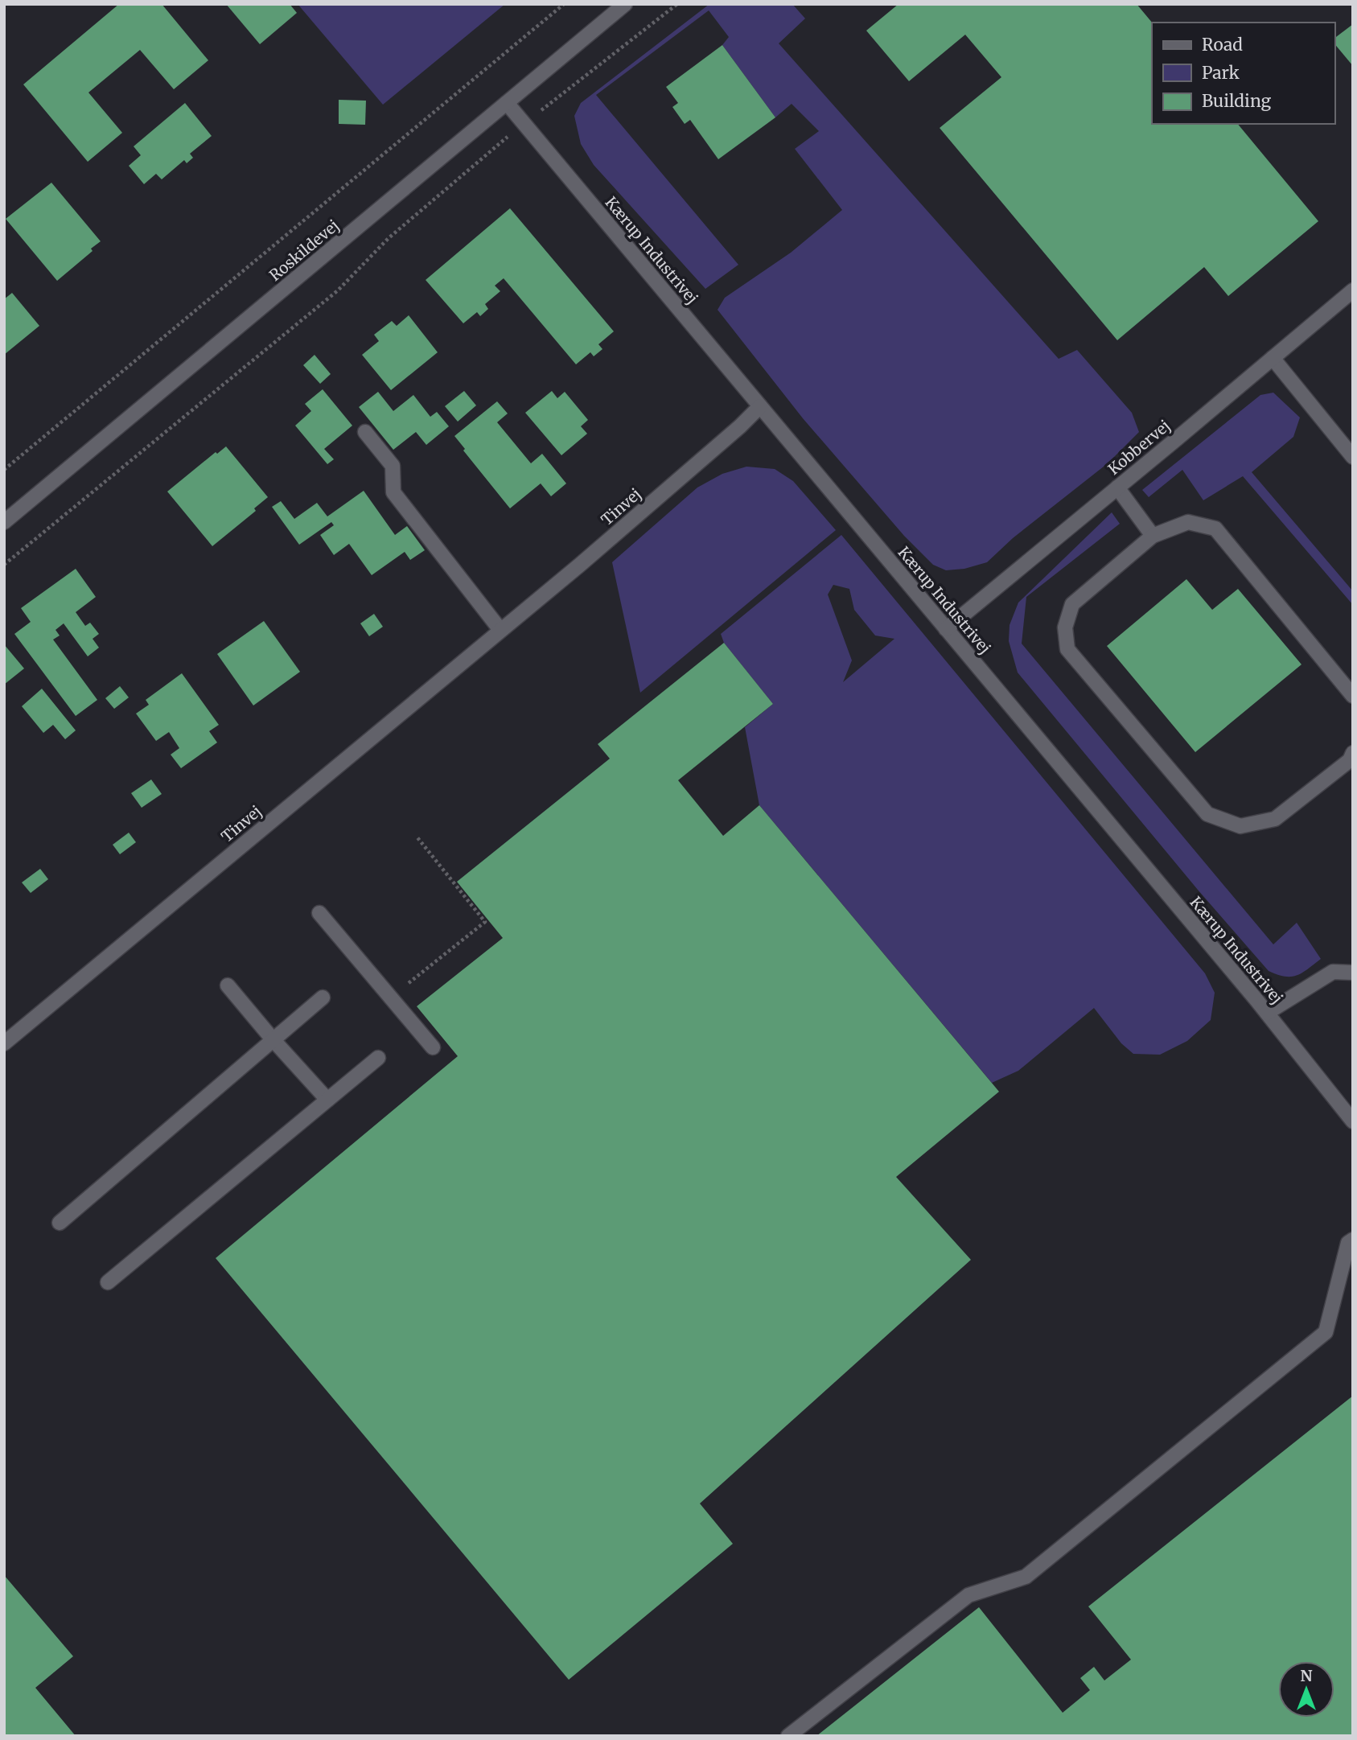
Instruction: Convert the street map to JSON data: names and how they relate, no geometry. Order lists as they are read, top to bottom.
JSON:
{
  "streets": {
    "street": [
      "Roskildevej",
      "Kærup Industrivej",
      "Kobbervej",
      "Tinvej"
    ]
  },
  "crossings": [
    ["Roskildevej", "Kærup Industrivej"],
    ["Kærup Industrivej", "Kobbervej"],
    ["Kærup Industrivej", "Tinvej"]
  ],
  "legend": ["Road", "Park", "Building"],
  "north": "top"
}
